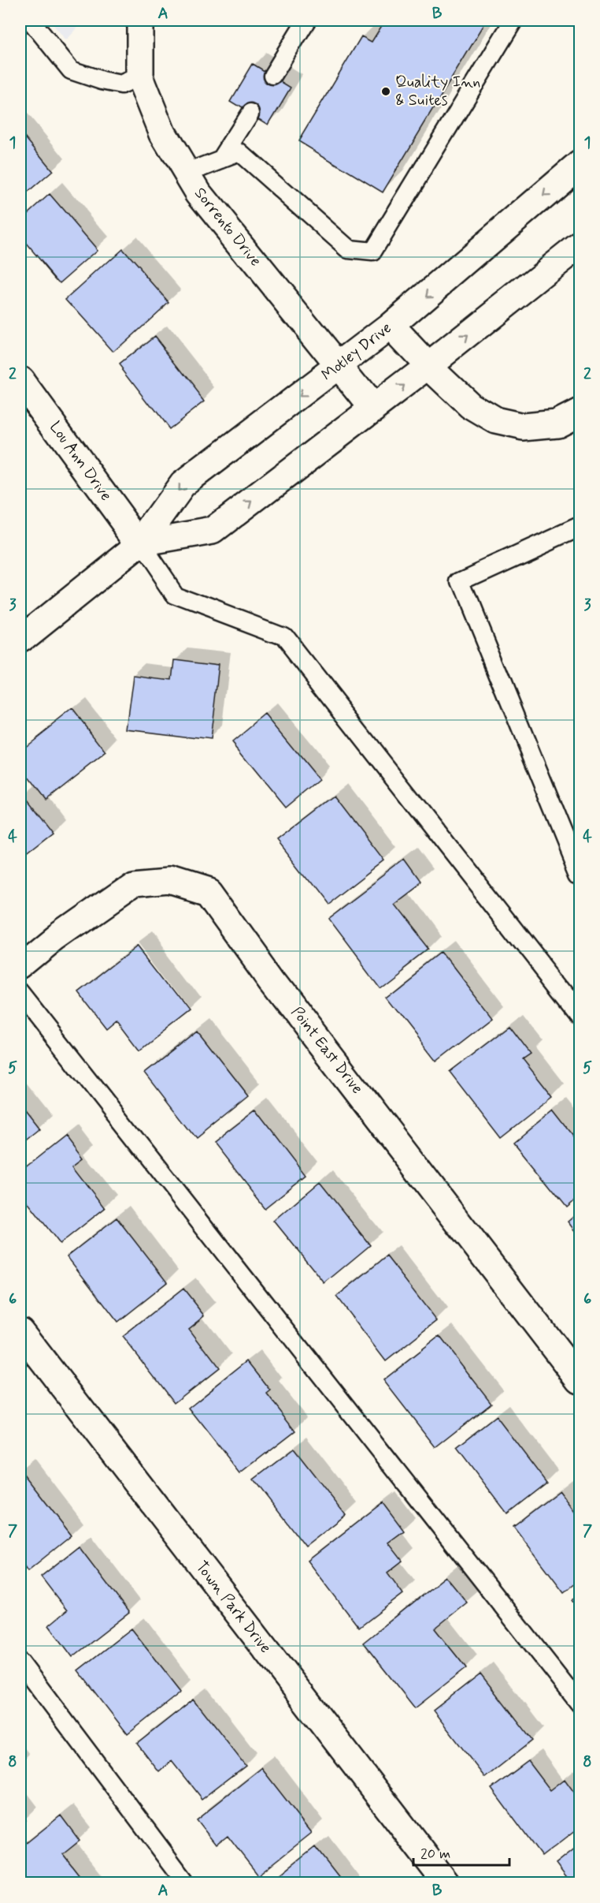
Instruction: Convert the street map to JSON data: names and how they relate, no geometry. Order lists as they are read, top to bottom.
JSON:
{
  "streets": {
    "main road": [
      "Sorrento Drive",
      "Motley Drive",
      "Lou Ann Drive",
      "Point East Drive",
      "Town Park Drive"
    ]
  },
  "crossings": [
    ["Sorrento Drive", "Motley Drive"],
    ["Motley Drive", "Lou Ann Drive"]
  ],
  "places": ["Quality Inn & Suites"],
  "scale_bar": "20 m",
  "grid": {
    "columns": ["A", "B"],
    "rows": [
      "1",
      "2",
      "3",
      "4",
      "5",
      "6",
      "7",
      "8"
    ]
  }
}
